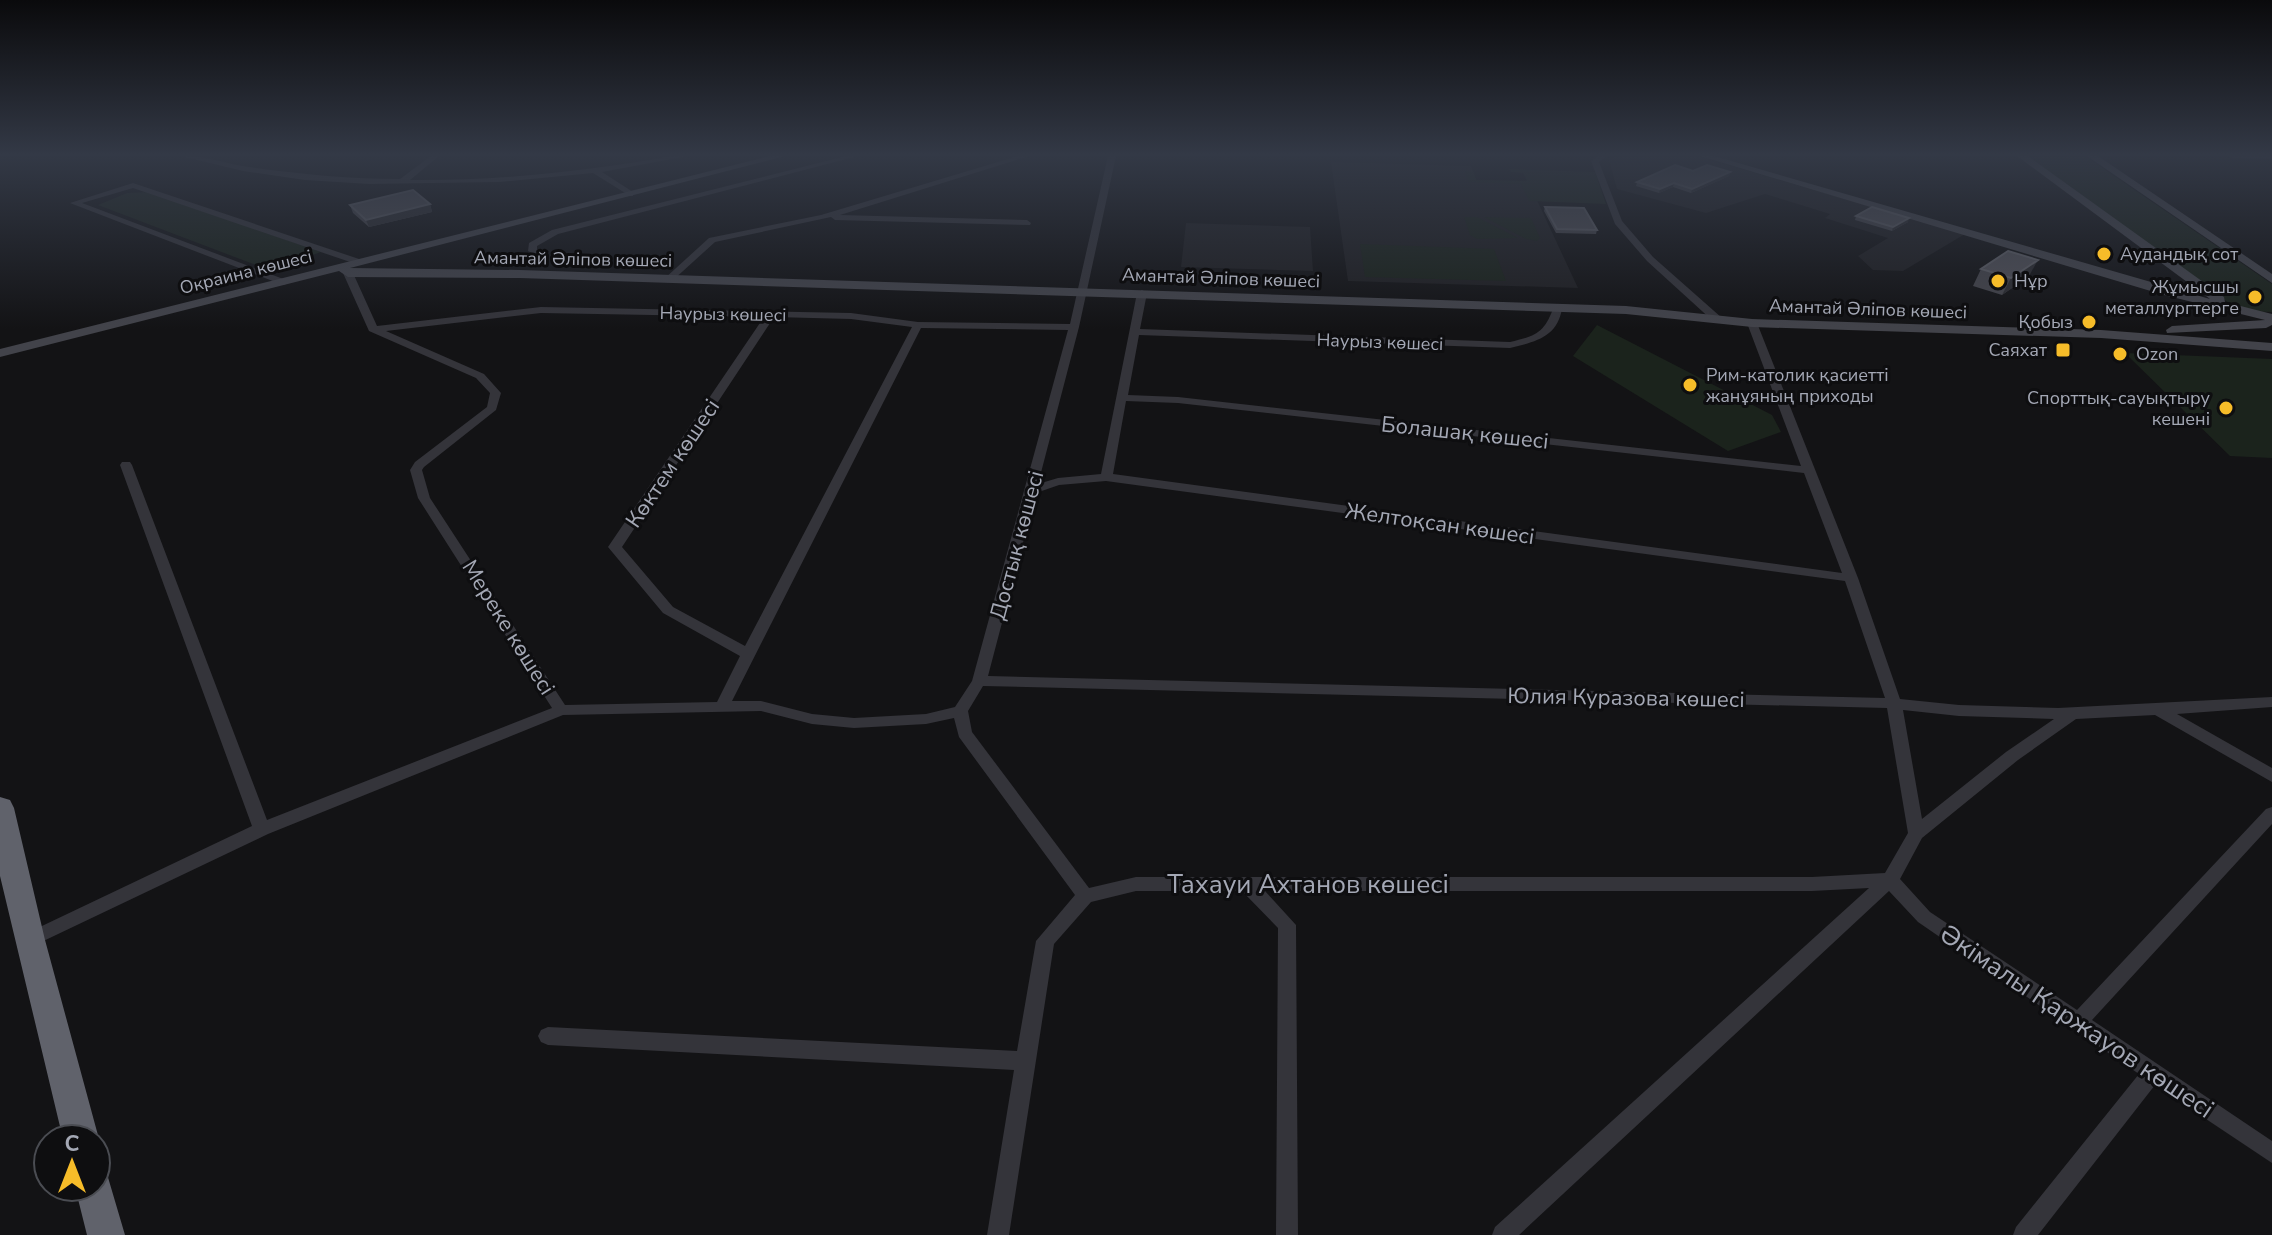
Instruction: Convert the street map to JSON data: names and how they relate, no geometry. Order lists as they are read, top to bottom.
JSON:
{
  "streets": {
    "main road": ["Амантай Әліпов көшесі", "Окраина көшесі"],
    "street": [
      "Наурыз көшесі",
      "Болашақ көшесі",
      "Көктем көшесі",
      "Желтоқсан көшесі",
      "Достық көшесі",
      "Мереке көшесі",
      "Юлия Куразова көшесі",
      "Тахауи Ахтанов көшесі",
      "Әкімалы Қаржауов көшесі"
    ]
  },
  "crossings": [
    ["Амантай Әліпов көшесі", "Окраина көшесі"],
    ["Амантай Әліпов көшесі", "Наурыз көшесі"],
    ["Амантай Әліпов көшесі", "Достық көшесі"],
    ["Наурыз көшесі", "Көктем көшесі"],
    ["Наурыз көшесі", "Достық көшесі"],
    ["Наурыз көшесі", "Мереке көшесі"],
    ["Желтоқсан көшесі", "Достық көшесі"],
    ["Достық көшесі", "Мереке көшесі"],
    ["Достық көшесі", "Юлия Куразова көшесі"],
    ["Тахауи Ахтанов көшесі", "Әкімалы Қаржауов көшесі"]
  ],
  "places": {
    "other": [
      "Аудандық сот",
      "Нұр",
      "Жұмысшы металлургтерге",
      "Қобыз",
      "Ozon",
      "Рим-католик қасиетті жанұяның приходы",
      "Спорттық-сауықтыру кешені"
    ],
    "transit": ["Саяхат"]
  },
  "north": "top"
}
